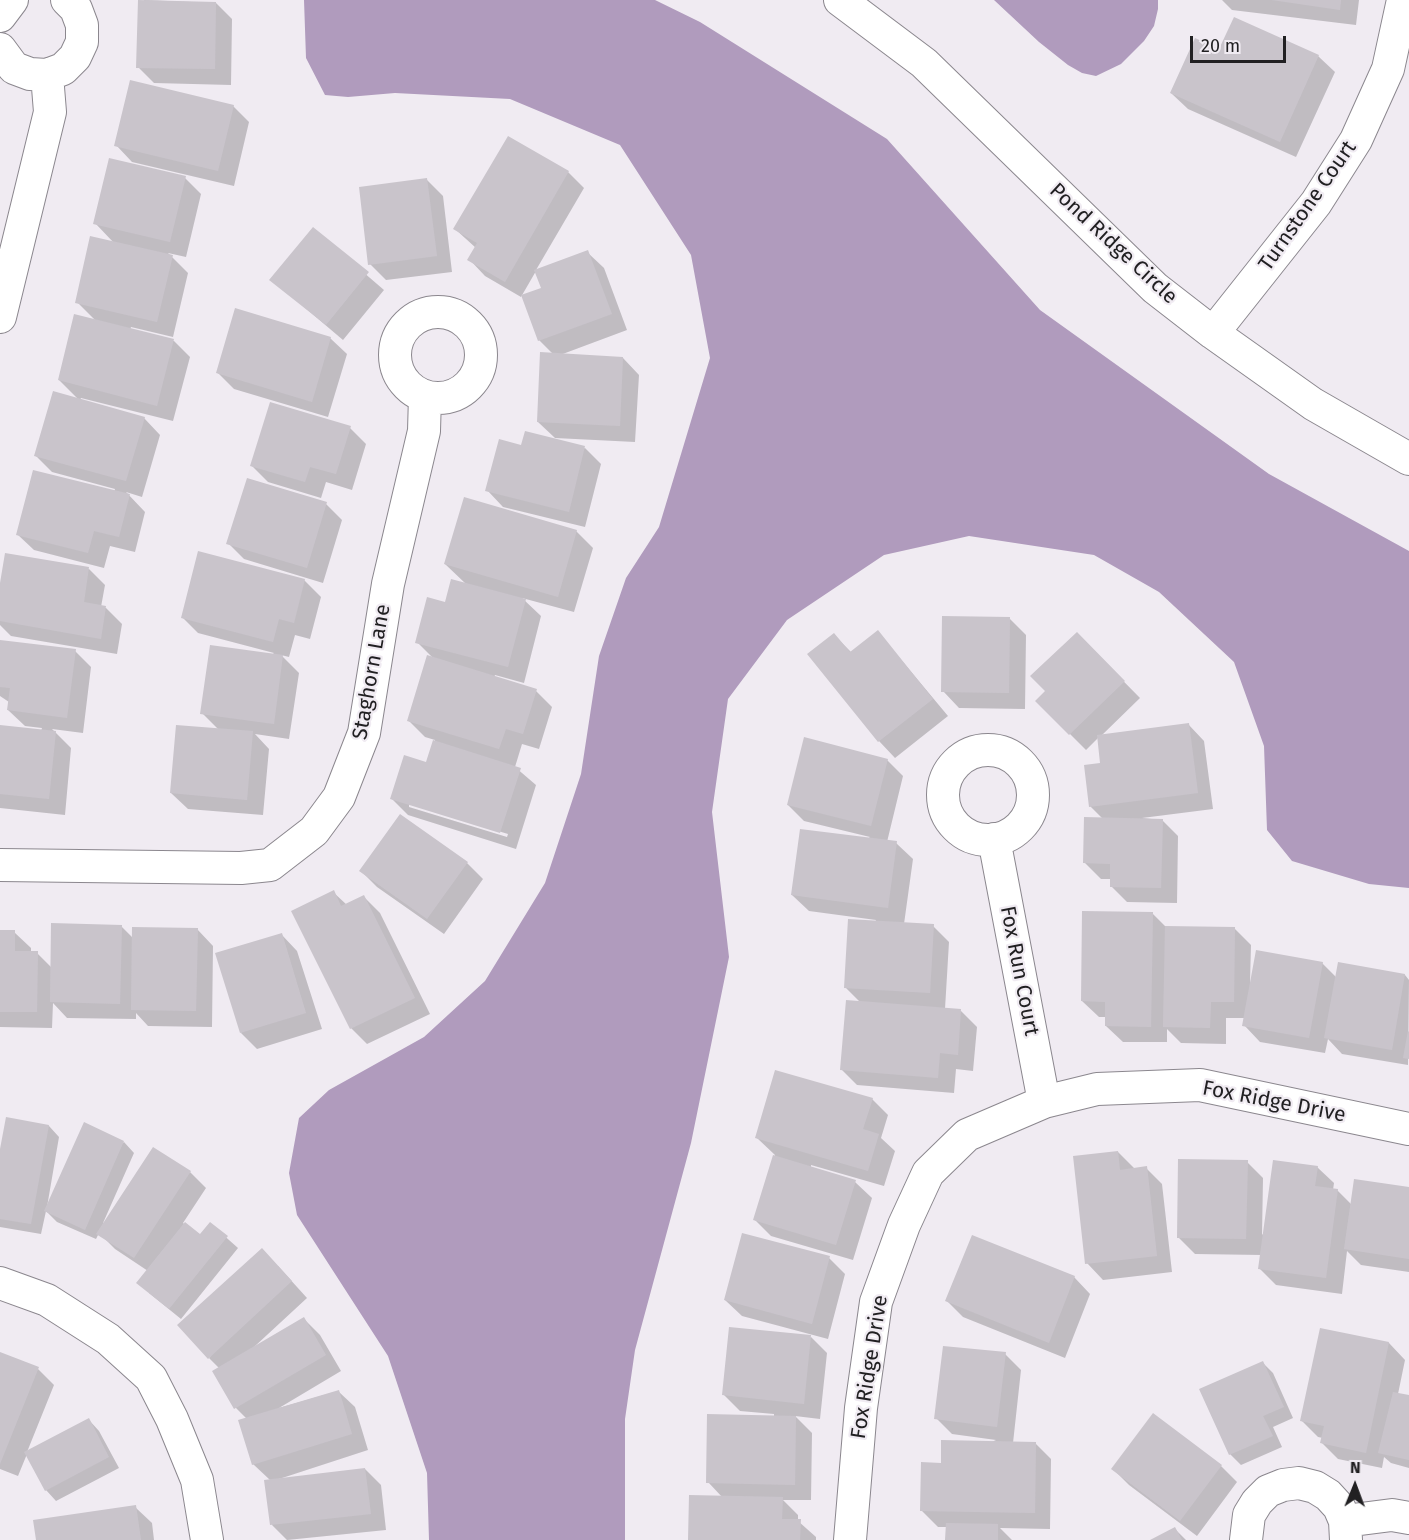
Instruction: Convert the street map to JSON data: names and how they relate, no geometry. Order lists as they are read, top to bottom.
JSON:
{
  "streets": {
    "street": [
      "Turnstone Court",
      "Pond Ridge Circle",
      "Staghorn Lane",
      "Fox Run Court",
      "Fox Ridge Drive"
    ]
  },
  "crossings": [
    ["Turnstone Court", "Pond Ridge Circle"],
    ["Fox Run Court", "Fox Ridge Drive"]
  ],
  "scale_bar": "20 m",
  "north": "top"
}
